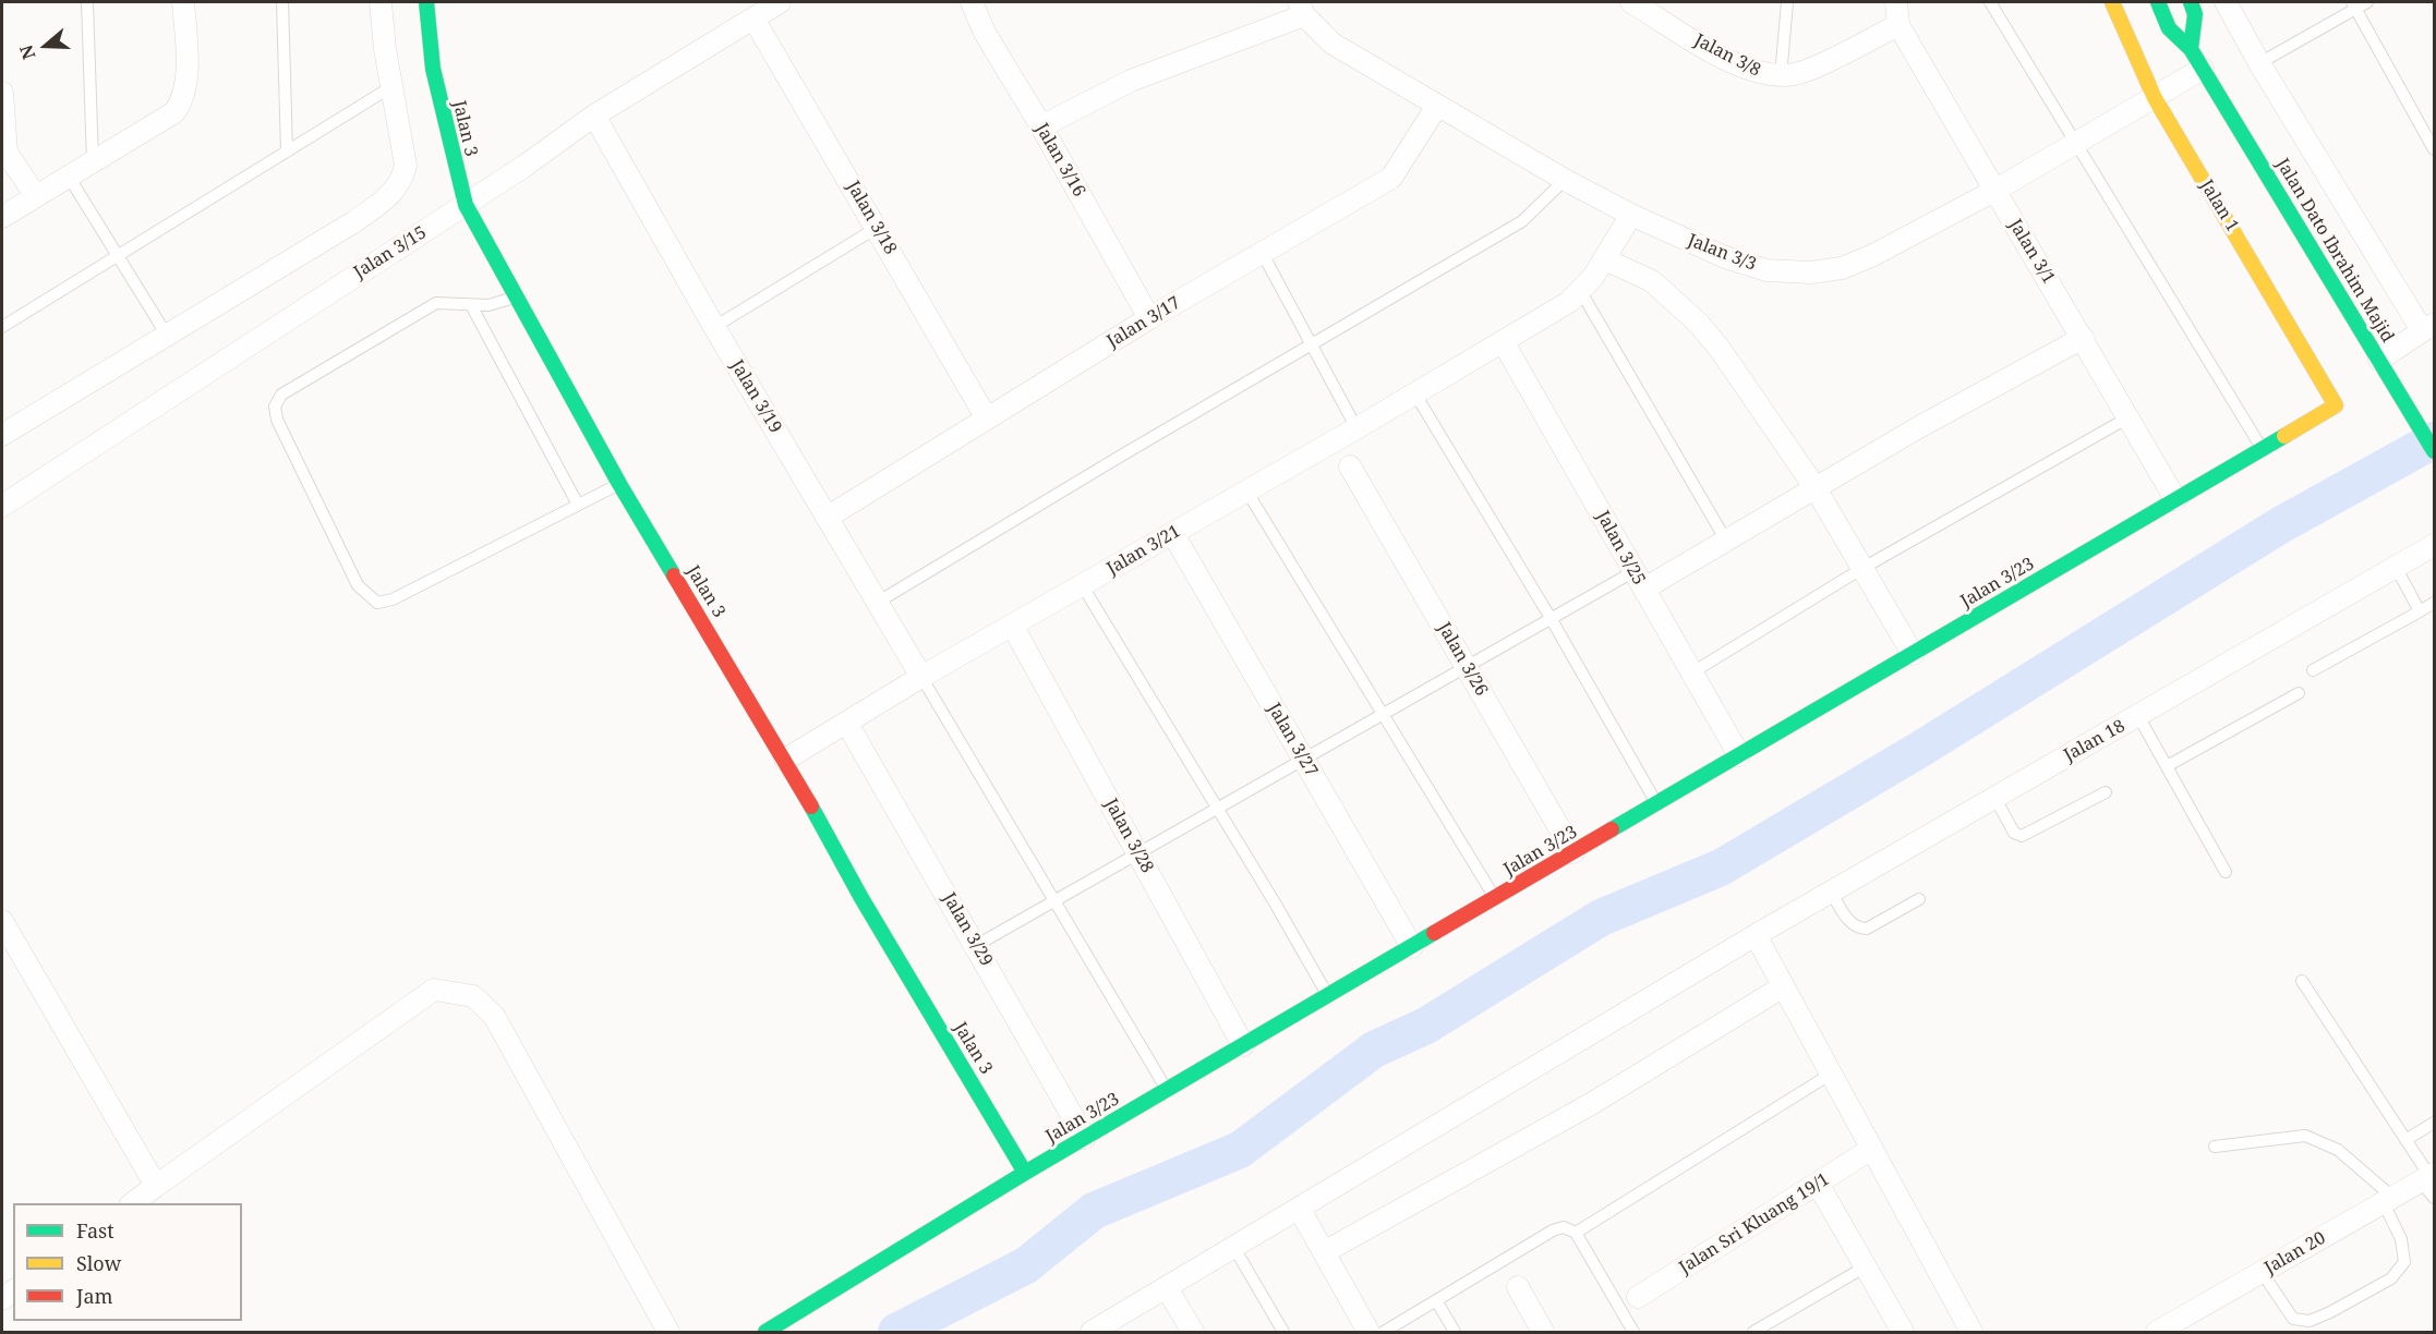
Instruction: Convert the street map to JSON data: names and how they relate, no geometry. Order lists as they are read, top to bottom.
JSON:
{
  "streets": {
    "street": [
      "Jalan 3/8",
      "Jalan 3",
      "Jalan 3/16",
      "Jalan 1",
      "Jalan 3/18",
      "Jalan Dato Ibrahim Majid",
      "Jalan 3/1",
      "Jalan 3/15",
      "Jalan 3/3",
      "Jalan 3/17",
      "Jalan 3/19",
      "Jalan 3/25",
      "Jalan 3/21",
      "Jalan 3/23",
      "Jalan 3/26",
      "Jalan 3/27",
      "Jalan 18",
      "Jalan 3/28",
      "Jalan 3/29",
      "Jalan Sri Kluang 19/1",
      "Jalan 20"
    ]
  },
  "crossings": [
    ["Jalan 3/8", "Jalan 3/1"],
    ["Jalan 3", "Jalan 3/15"],
    ["Jalan 3", "Jalan 3/21"],
    ["Jalan 3", "Jalan 3/23"],
    ["Jalan 3/16", "Jalan 3/17"],
    ["Jalan 1", "Jalan 3/3"],
    ["Jalan 1", "Jalan 3/23"],
    ["Jalan 3/18", "Jalan 3/15"],
    ["Jalan 3/18", "Jalan 3/17"],
    ["Jalan Dato Ibrahim Majid", "Jalan 3/3"],
    ["Jalan 3/1", "Jalan 3/3"],
    ["Jalan 3/1", "Jalan 3/23"],
    ["Jalan 3/15", "Jalan 3/19"],
    ["Jalan 3/3", "Jalan 3/17"],
    ["Jalan 3/17", "Jalan 3/19"],
    ["Jalan 3/19", "Jalan 3/21"],
    ["Jalan 3/25", "Jalan 3/21"],
    ["Jalan 3/25", "Jalan 3/23"],
    ["Jalan 3/21", "Jalan 3/27"],
    ["Jalan 3/21", "Jalan 3/28"],
    ["Jalan 3/21", "Jalan 3/29"],
    ["Jalan 3/23", "Jalan 3/26"],
    ["Jalan 3/23", "Jalan 3/27"],
    ["Jalan 3/23", "Jalan 3/28"],
    ["Jalan 3/23", "Jalan 3/29"]
  ],
  "legend": ["Fast", "Slow", "Jam"],
  "north": "left"
}
